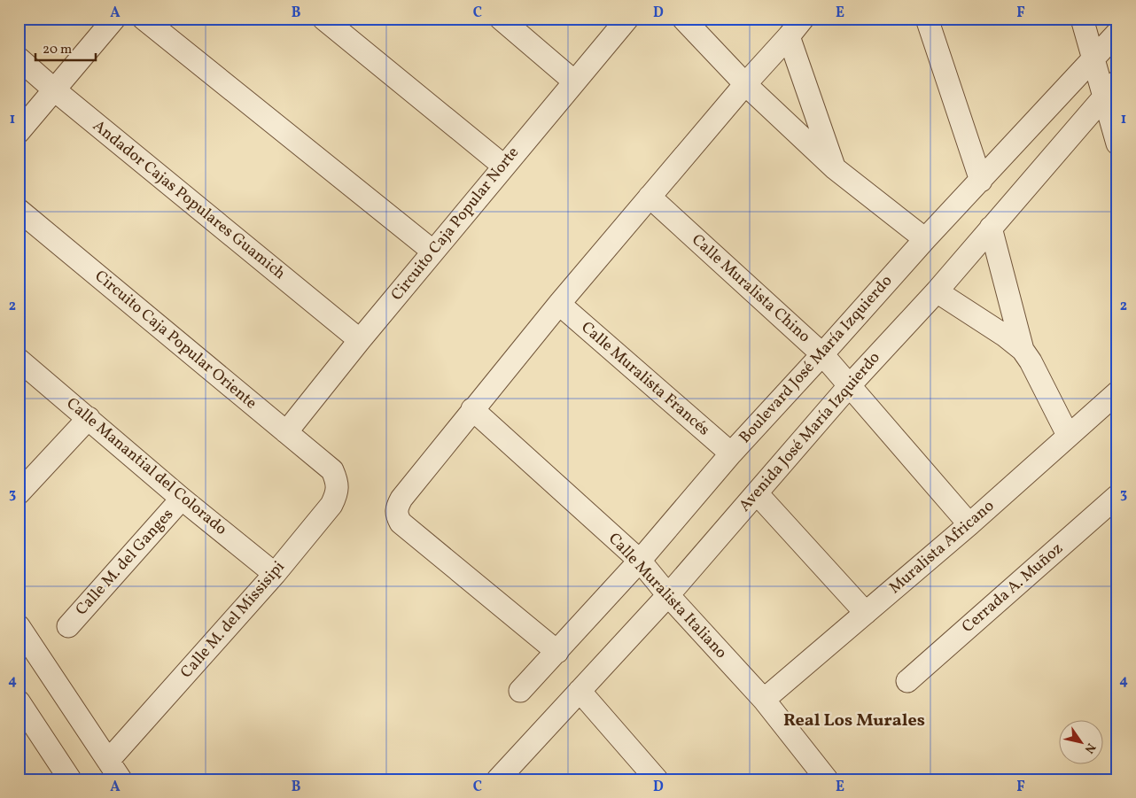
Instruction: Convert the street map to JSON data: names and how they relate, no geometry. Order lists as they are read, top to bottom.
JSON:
{
  "streets": {
    "street": [
      "Andador Cajas Populares Guamich",
      "Circuito Caja Popular Norte",
      "Calle Muralista Chino",
      "Circuito Caja Popular Oriente",
      "Boulevard José María Izquierdo",
      "Calle Muralista Francés",
      "Avenida José María Izquierdo",
      "Calle Manantial del Colorado",
      "Muralista Africano",
      "Calle M. del Ganges",
      "Cerrada A. Muñoz",
      "Calle Muralista Italiano",
      "Calle M. del Missisipi"
    ]
  },
  "crossings": [
    ["Andador Cajas Populares Guamich", "Circuito Caja Popular Norte"],
    ["Circuito Caja Popular Norte", "Circuito Caja Popular Oriente"],
    ["Calle Muralista Chino", "Boulevard José María Izquierdo"],
    ["Calle Muralista Chino", "Avenida José María Izquierdo"],
    ["Calle Muralista Chino", "Muralista Africano"],
    ["Circuito Caja Popular Oriente", "Calle M. del Missisipi"],
    ["Boulevard José María Izquierdo", "Calle Muralista Francés"],
    ["Boulevard José María Izquierdo", "Calle Muralista Italiano"],
    ["Avenida José María Izquierdo", "Calle Muralista Italiano"],
    ["Calle Manantial del Colorado", "Calle M. del Ganges"],
    ["Calle Manantial del Colorado", "Calle M. del Missisipi"],
    ["Muralista Africano", "Calle Muralista Italiano"]
  ],
  "districts": ["Real Los Murales"],
  "scale_bar": "20 m",
  "north": "bottom right",
  "grid": {
    "columns": [
      "A",
      "B",
      "C",
      "D",
      "E",
      "F"
    ],
    "rows": [
      "1",
      "2",
      "3",
      "4"
    ]
  }
}
